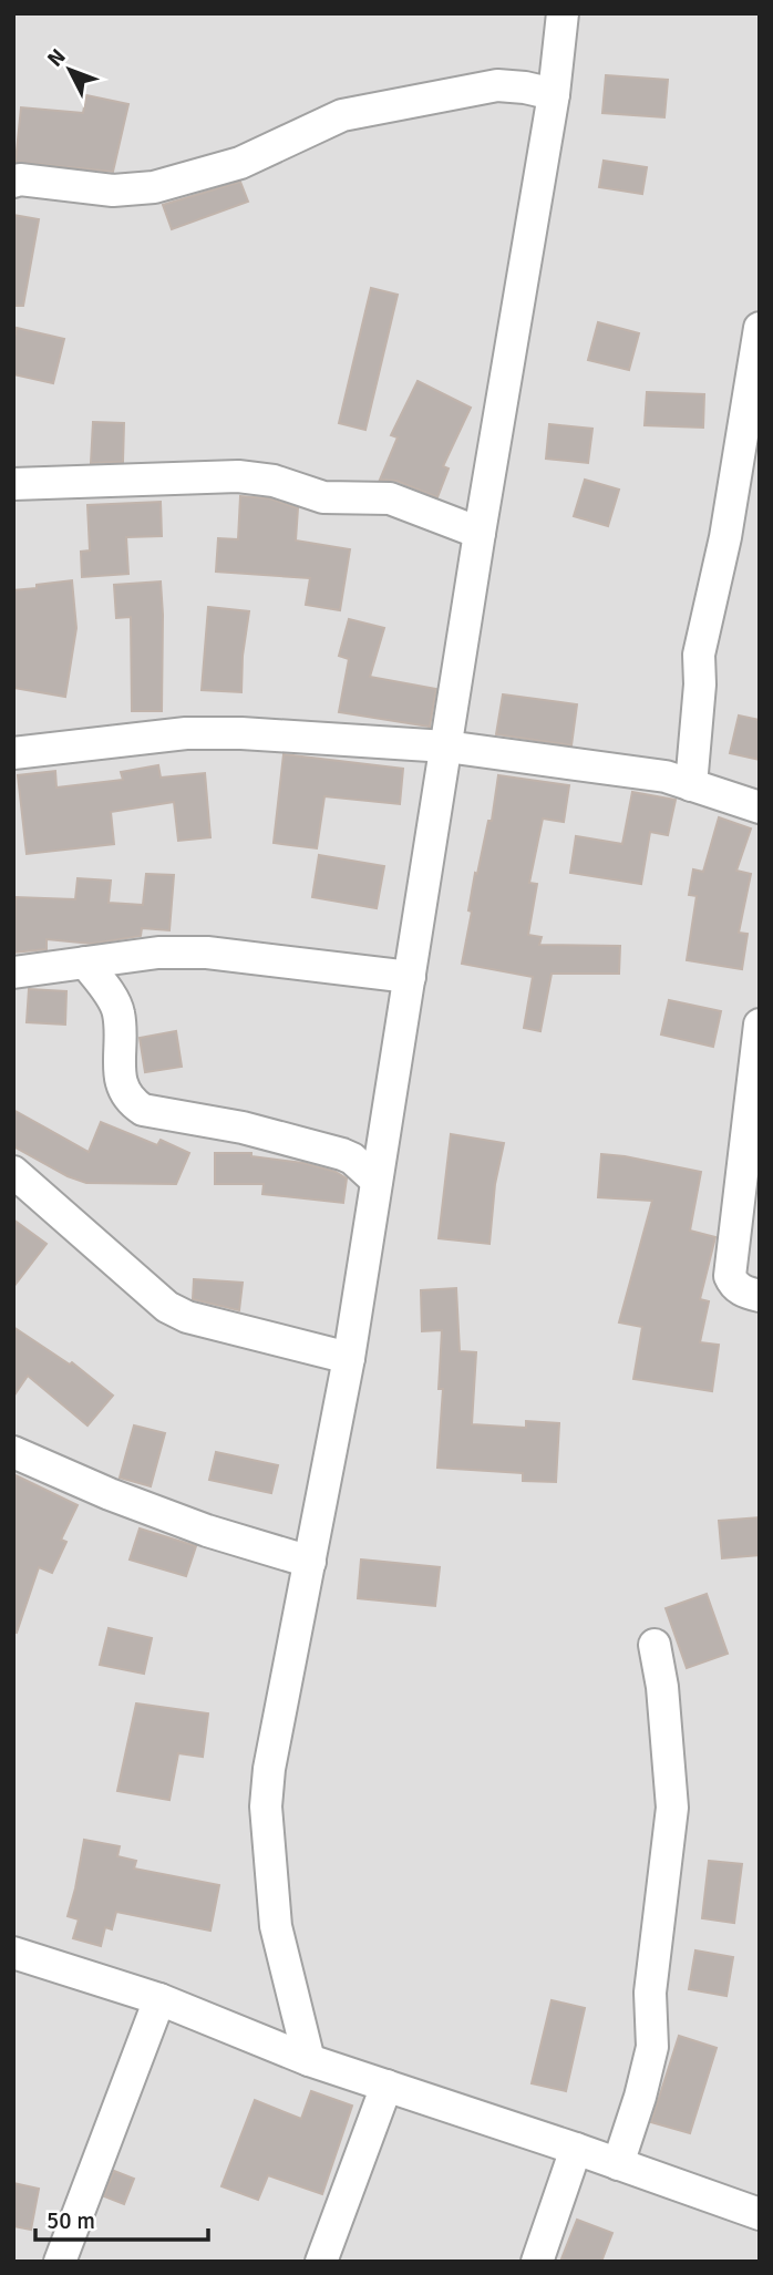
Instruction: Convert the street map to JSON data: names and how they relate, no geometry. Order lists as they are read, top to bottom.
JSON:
{
  "scale_bar": "50 m",
  "north": "top left"
}
